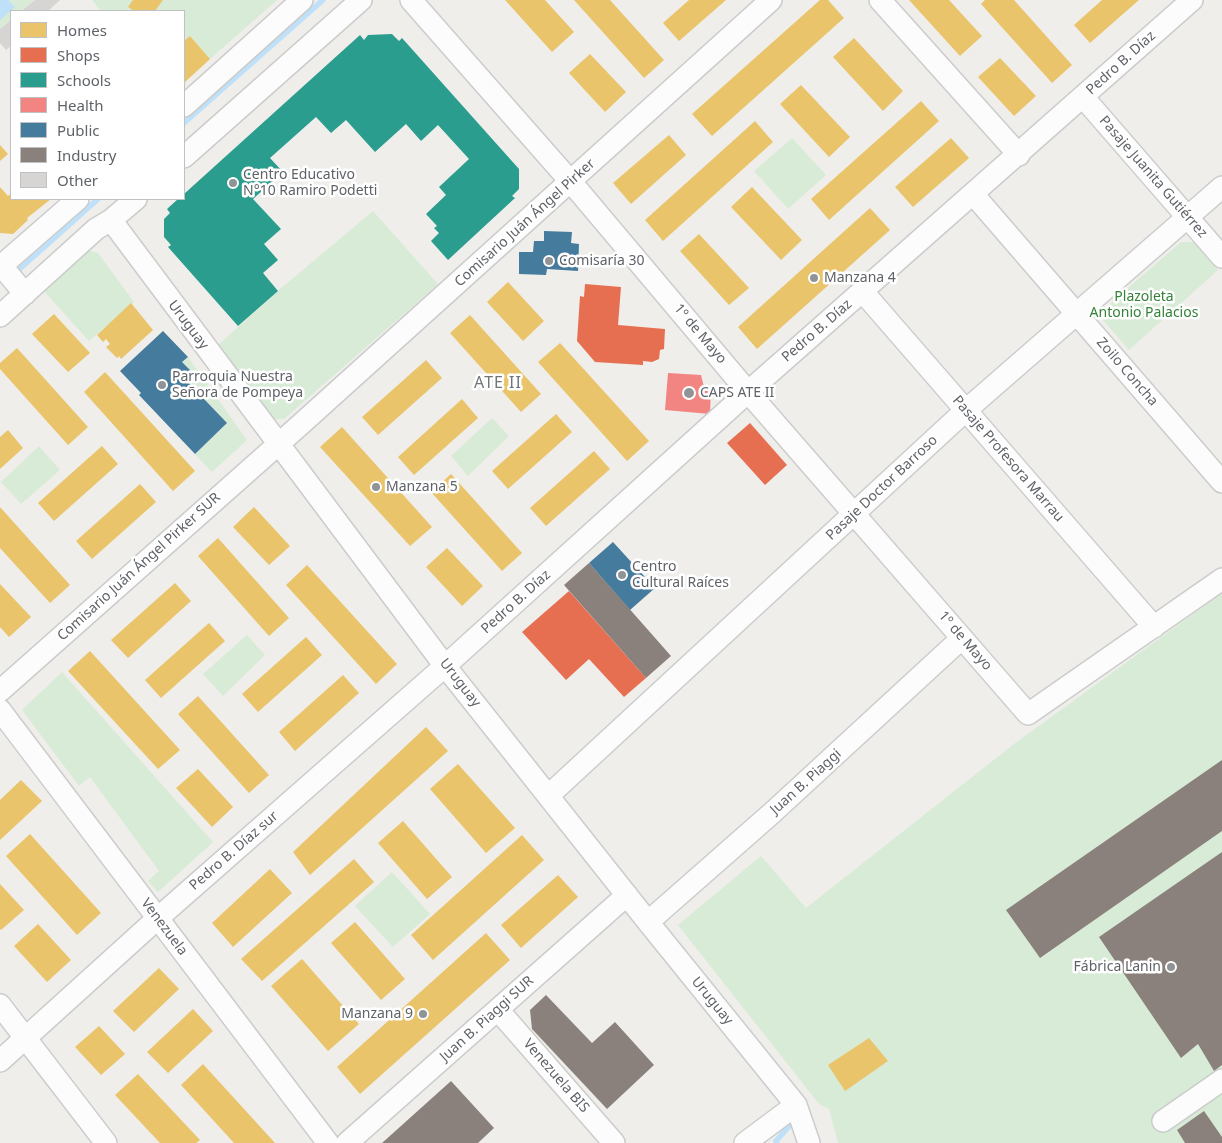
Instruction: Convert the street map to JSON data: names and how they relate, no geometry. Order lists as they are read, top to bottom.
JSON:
{
  "streets": {
    "street": [
      "Pedro B. Díaz",
      "Pasaje Juanita Gutiérrez",
      "Comisario Juán Ángel Pirker",
      "Uruguay",
      "1º de Mayo",
      "Zoilo Concha",
      "Pasaje Profesora Marrau",
      "Pasaje Doctor Barroso",
      "Comisario Juán Ángel Pirker SUR",
      "Juan B. Piaggi",
      "Pedro B. Díaz sur",
      "Venezuela",
      "Juan B. Piaggi SUR",
      "Venezuela BIS"
    ]
  },
  "crossings": [
    ["Pedro B. Díaz", "Pasaje Juanita Gutiérrez"],
    ["Pedro B. Díaz", "Uruguay"],
    ["Pedro B. Díaz", "1º de Mayo"],
    ["Pedro B. Díaz", "Zoilo Concha"],
    ["Pedro B. Díaz", "Pasaje Profesora Marrau"],
    ["Pedro B. Díaz", "Pedro B. Díaz sur"],
    ["Pasaje Juanita Gutiérrez", "Pasaje Doctor Barroso"],
    ["Comisario Juán Ángel Pirker", "Uruguay"],
    ["Comisario Juán Ángel Pirker", "1º de Mayo"],
    ["Comisario Juán Ángel Pirker", "Comisario Juán Ángel Pirker SUR"],
    ["Uruguay", "Pasaje Doctor Barroso"],
    ["Uruguay", "Comisario Juán Ángel Pirker SUR"],
    ["Uruguay", "Juan B. Piaggi"],
    ["Uruguay", "Pedro B. Díaz sur"],
    ["Uruguay", "Juan B. Piaggi SUR"],
    ["1º de Mayo", "Pasaje Profesora Marrau"],
    ["1º de Mayo", "Pasaje Doctor Barroso"],
    ["1º de Mayo", "Juan B. Piaggi"],
    ["Zoilo Concha", "Pasaje Doctor Barroso"],
    ["Pasaje Profesora Marrau", "Pasaje Doctor Barroso"],
    ["Pedro B. Díaz sur", "Venezuela"],
    ["Juan B. Piaggi SUR", "Venezuela BIS"]
  ],
  "districts": ["ATE II"],
  "parks": ["Plazoleta Antonio Palacios"],
  "places": [
    "Centro Educativo N°10 Ramiro Podetti",
    "Comisaría 30",
    "Manzana 4",
    "Parroquia Nuestra Señora de Pompeya",
    "CAPS ATE II",
    "Manzana 5",
    "Centro Cultural Raíces",
    "Fábrica Lanin",
    "Manzana 9"
  ],
  "legend": [
    "Homes",
    "Shops",
    "Schools",
    "Health",
    "Public",
    "Industry",
    "Other"
  ]
}
